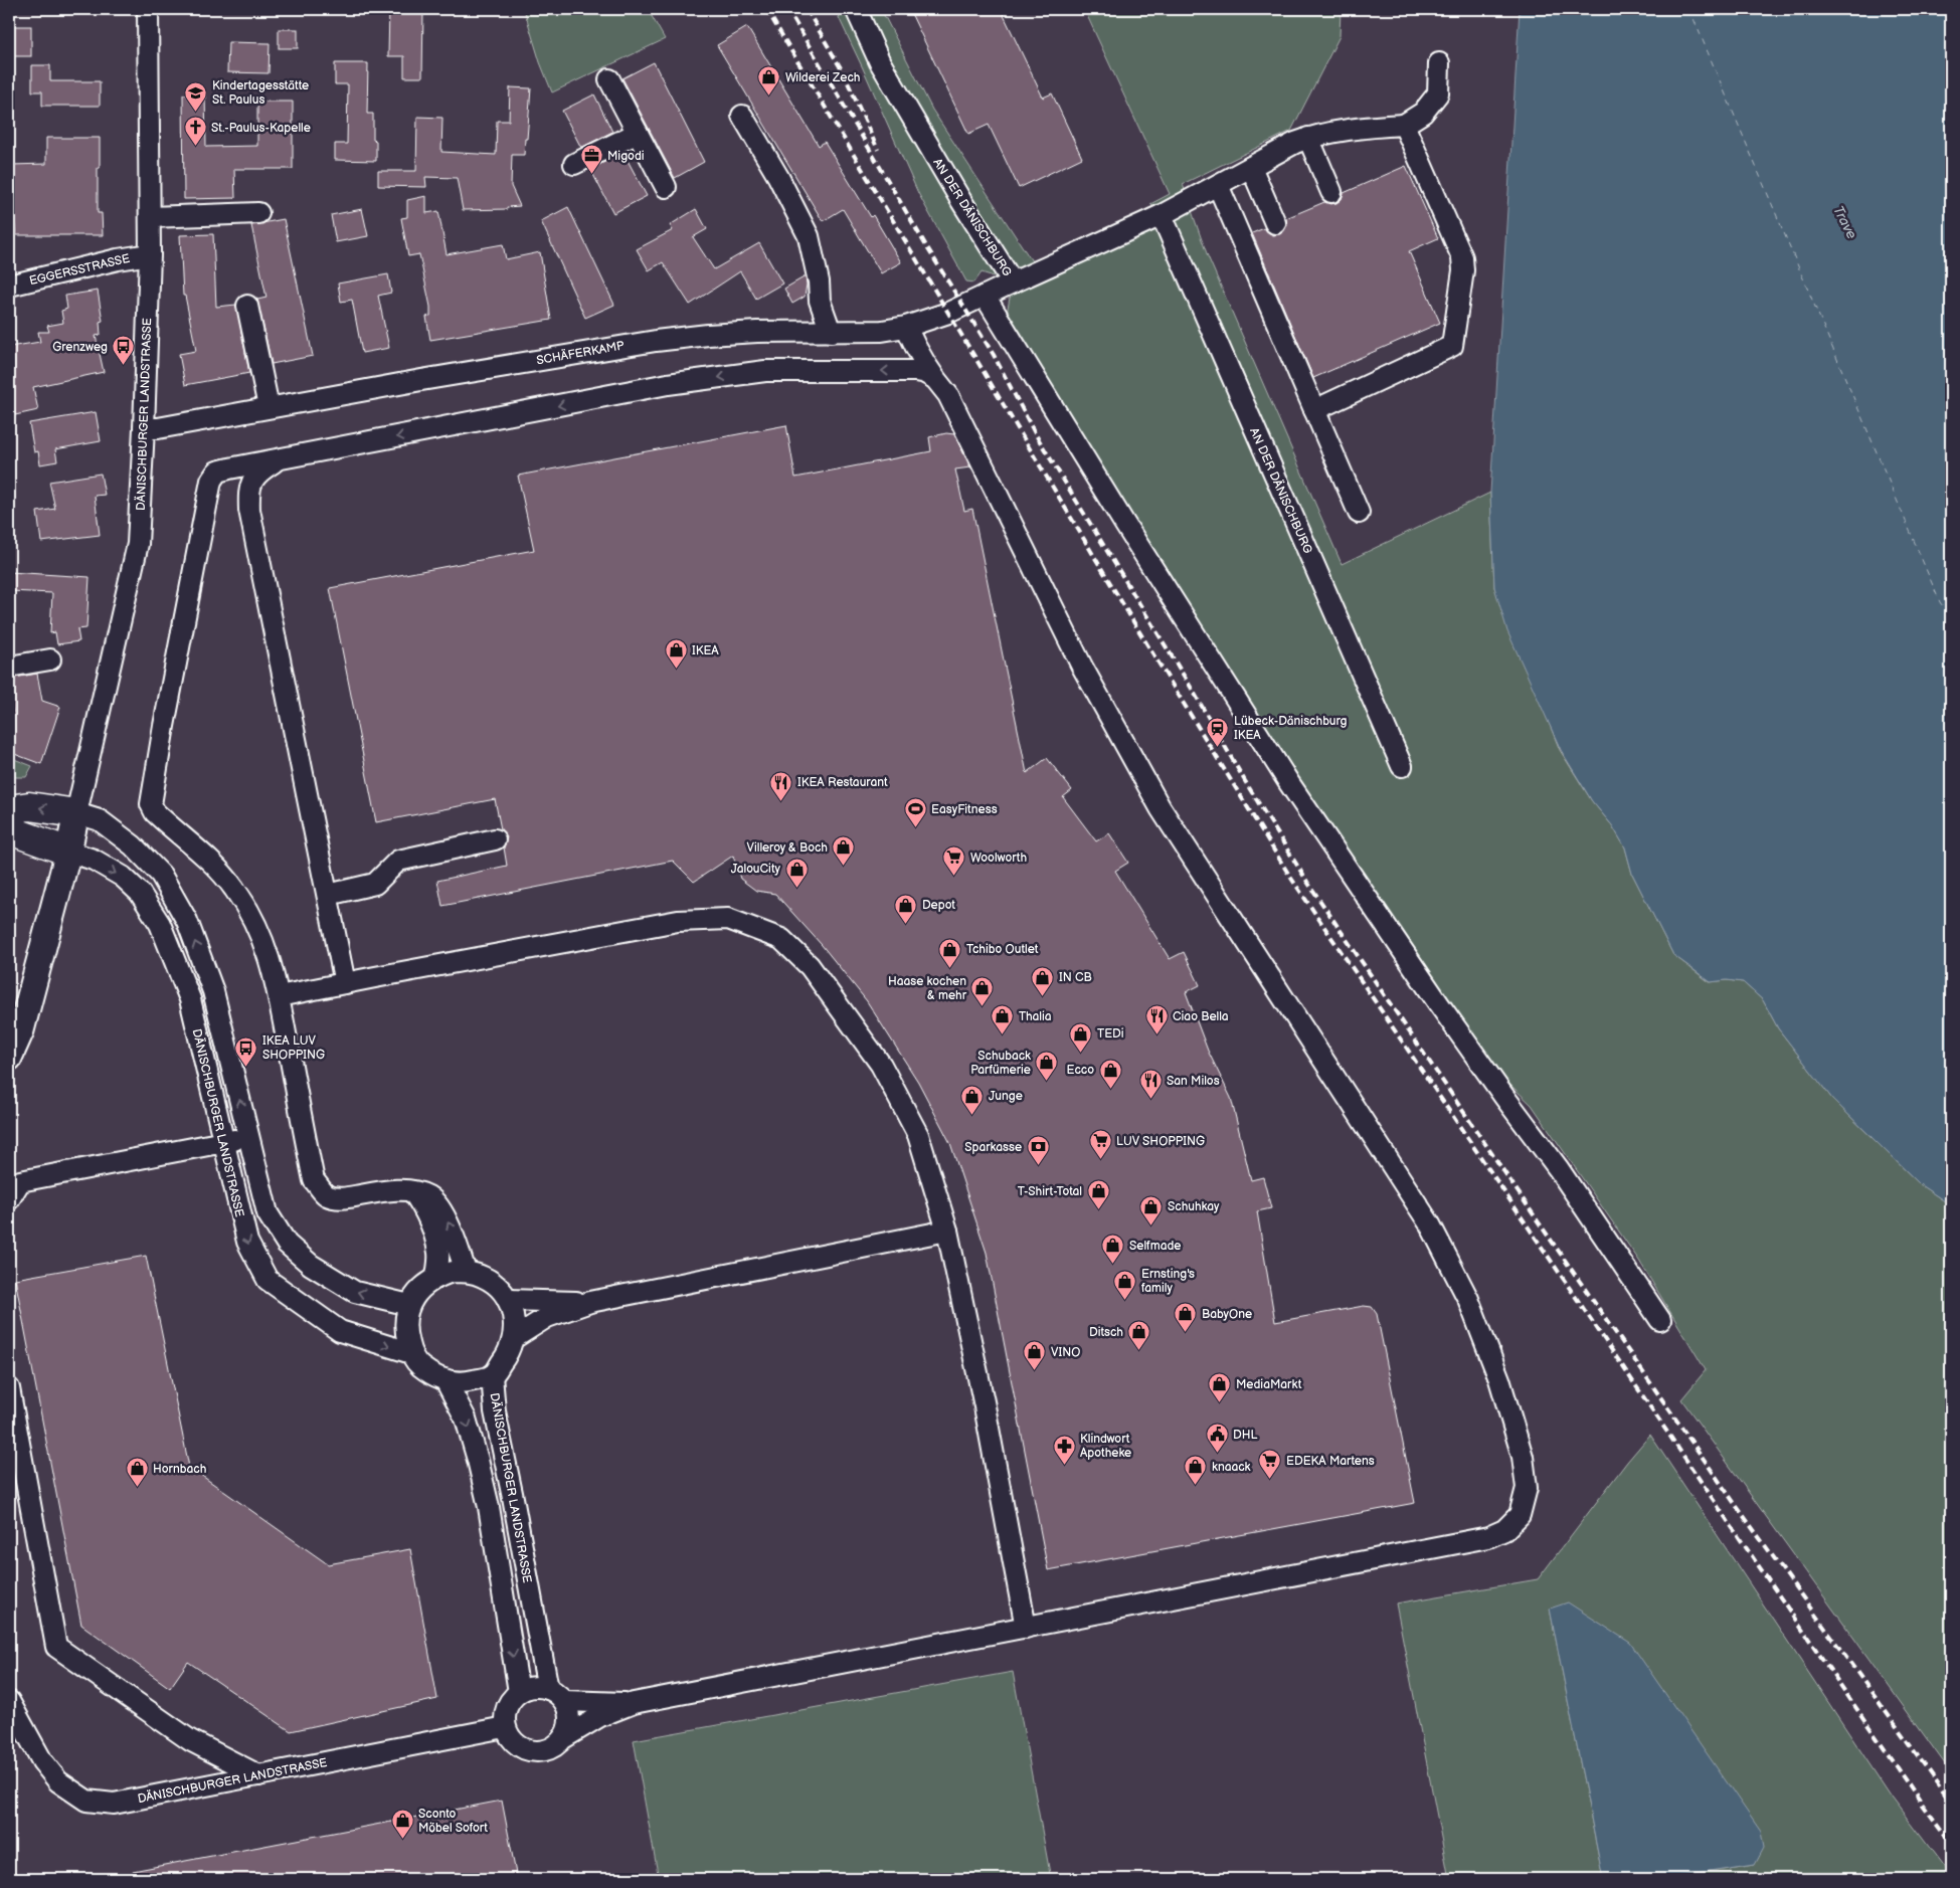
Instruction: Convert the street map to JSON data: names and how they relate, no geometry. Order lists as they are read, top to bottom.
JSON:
{
  "streets": {
    "main road": ["DÄNISCHBURGER LANDSTRASSE"],
    "street": ["AN DER DÄNISCHBURG", "EGGERSSTRASSE", "SCHÄFERKAMP"]
  },
  "crossings": [
    ["AN DER DÄNISCHBURG", "SCHÄFERKAMP"],
    ["EGGERSSTRASSE", "DÄNISCHBURGER LANDSTRASSE"],
    ["SCHÄFERKAMP", "DÄNISCHBURGER LANDSTRASSE"]
  ],
  "water": ["Trave"],
  "places": {
    "shop": [
      "Wilderei Zech",
      "IKEA",
      "Villeroy & Boch",
      "JalouCity",
      "Depot",
      "Tchibo Outlet",
      "IN CB",
      "Haase kochen & mehr",
      "Thalia",
      "TEDi",
      "Schuback Parfümerie",
      "Ecco",
      "Junge",
      "T-Shirt-Total",
      "Schuhkay",
      "Selfmade",
      "Ernsting's family",
      "BabyOne",
      "Ditsch",
      "VINO",
      "MediaMarkt",
      "knaack",
      "Hornbach",
      "Sconto Möbel Sofort"
    ],
    "school or university": ["Kindertagesstätte St. Paulus"],
    "church": ["St.-Paulus-Kapelle"],
    "office": ["Migodi"],
    "bus stop": ["Grenzweg", "IKEA LUV SHOPPING"],
    "station": ["Lübeck-Dänischburg IKEA"],
    "restaurant": ["IKEA Restaurant", "Ciao Bella", "San Milos"],
    "sports": ["EasyFitness"],
    "supermarket": ["Woolworth", "LUV SHOPPING", "EDEKA Martens"],
    "bank": ["Sparkasse"],
    "public building": ["DHL"],
    "pharmacy": ["Klindwort Apotheke"]
  }
}
